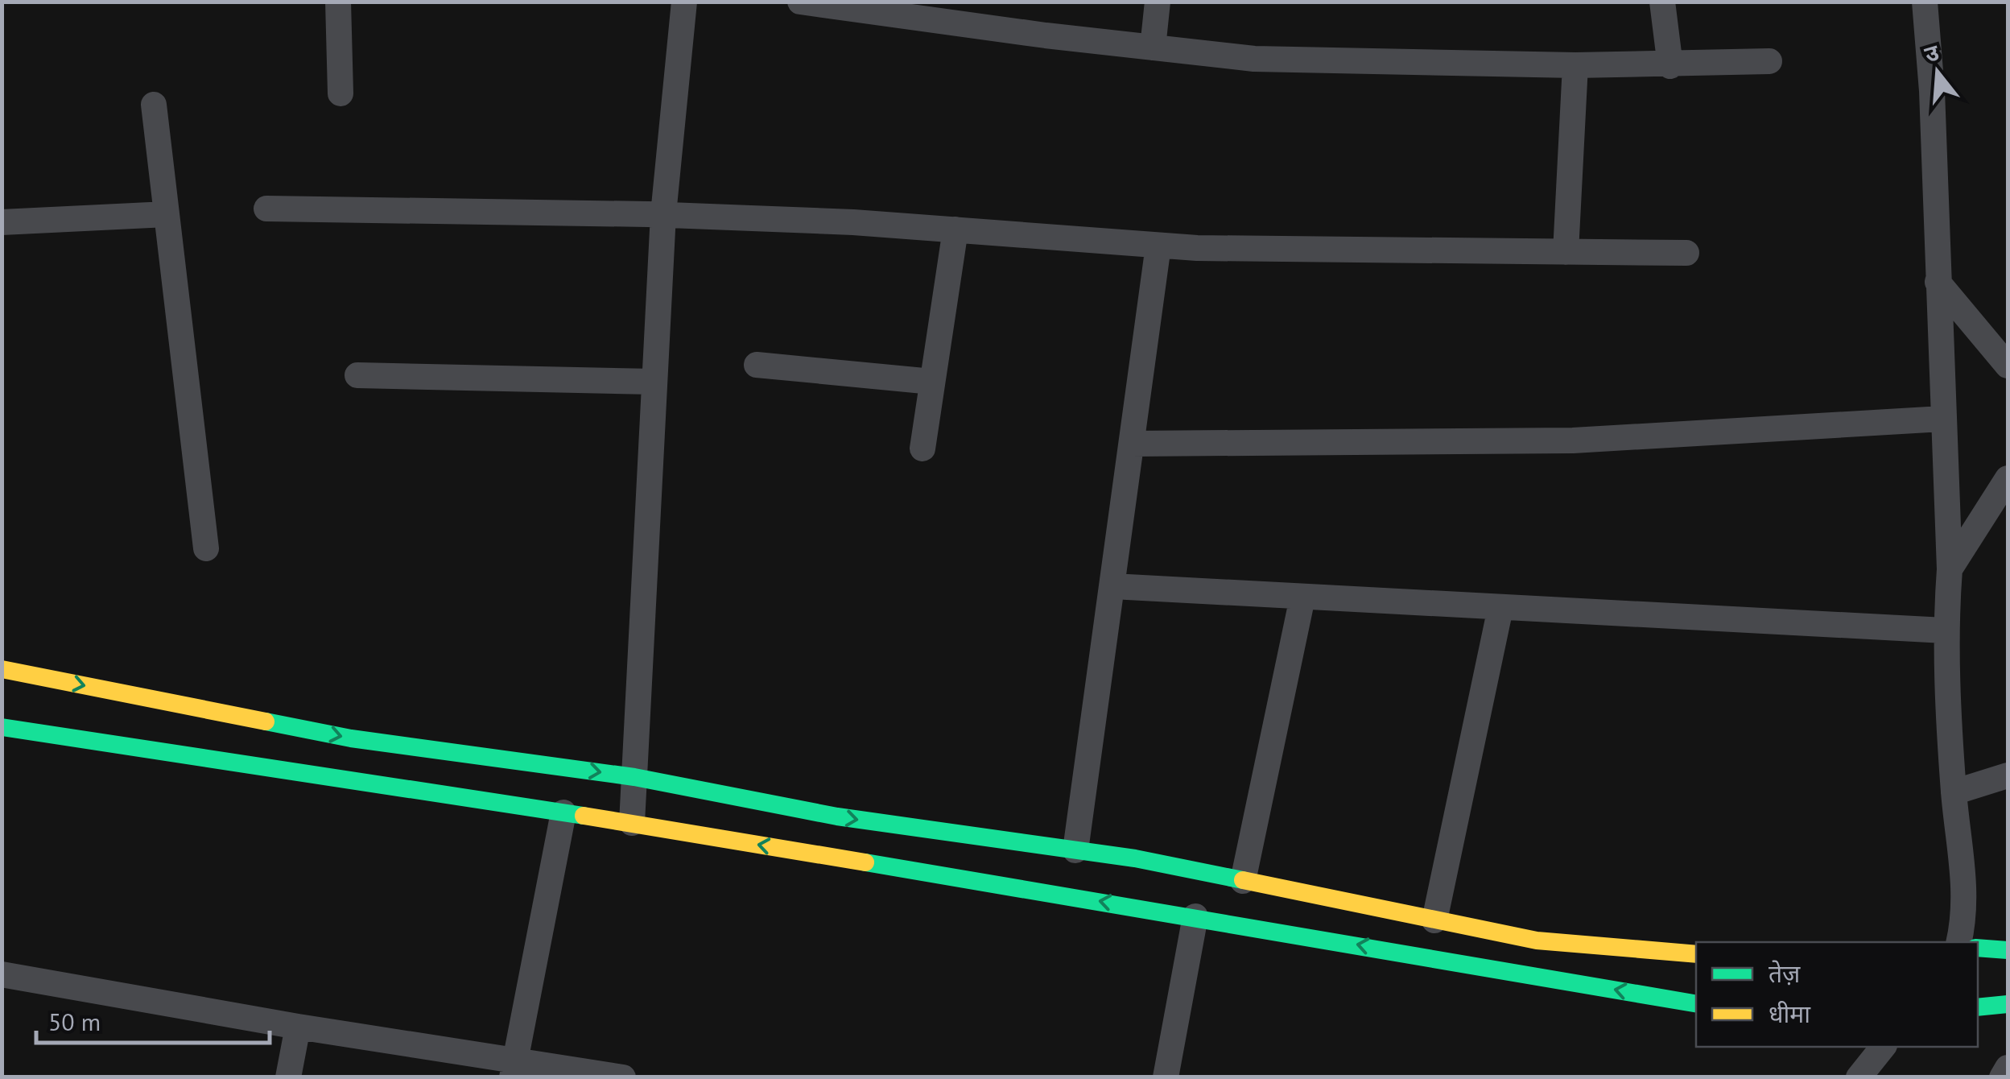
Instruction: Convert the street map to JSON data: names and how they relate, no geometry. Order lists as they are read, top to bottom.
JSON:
{
  "legend": ["तेज़", "धीमा"],
  "scale_bar": "50 m",
  "north": "top"
}
